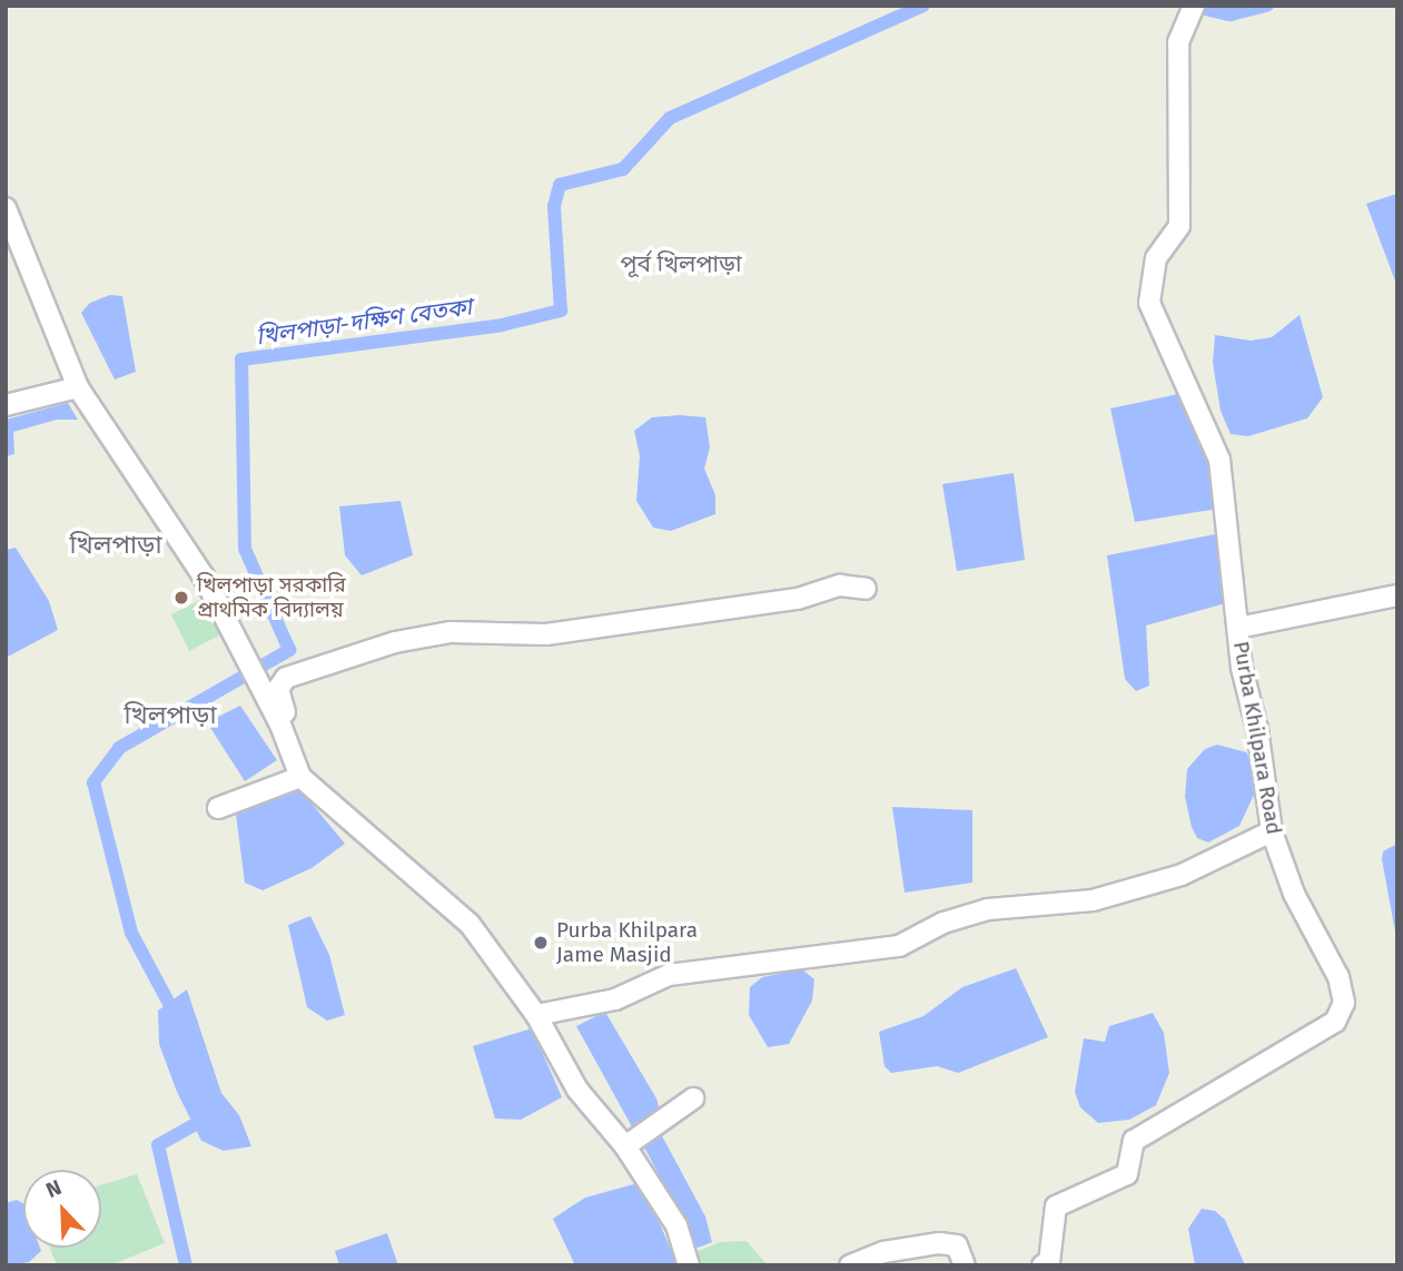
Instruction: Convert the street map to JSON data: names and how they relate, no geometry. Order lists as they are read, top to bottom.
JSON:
{
  "streets": {
    "street": ["Purba Khilpara Road"]
  },
  "districts": ["পূর্ব খিলপাড়া", "খিলপাড়া", "খিলপাড়া"],
  "water": ["খিলপাড়া-দক্ষিণ বেতকা"],
  "places": ["খিলপাড়া সরকারি প্রাথমিক বিদ্যালয়", "Purba Khilpara Jame Masjid"],
  "north": "top left"
}
